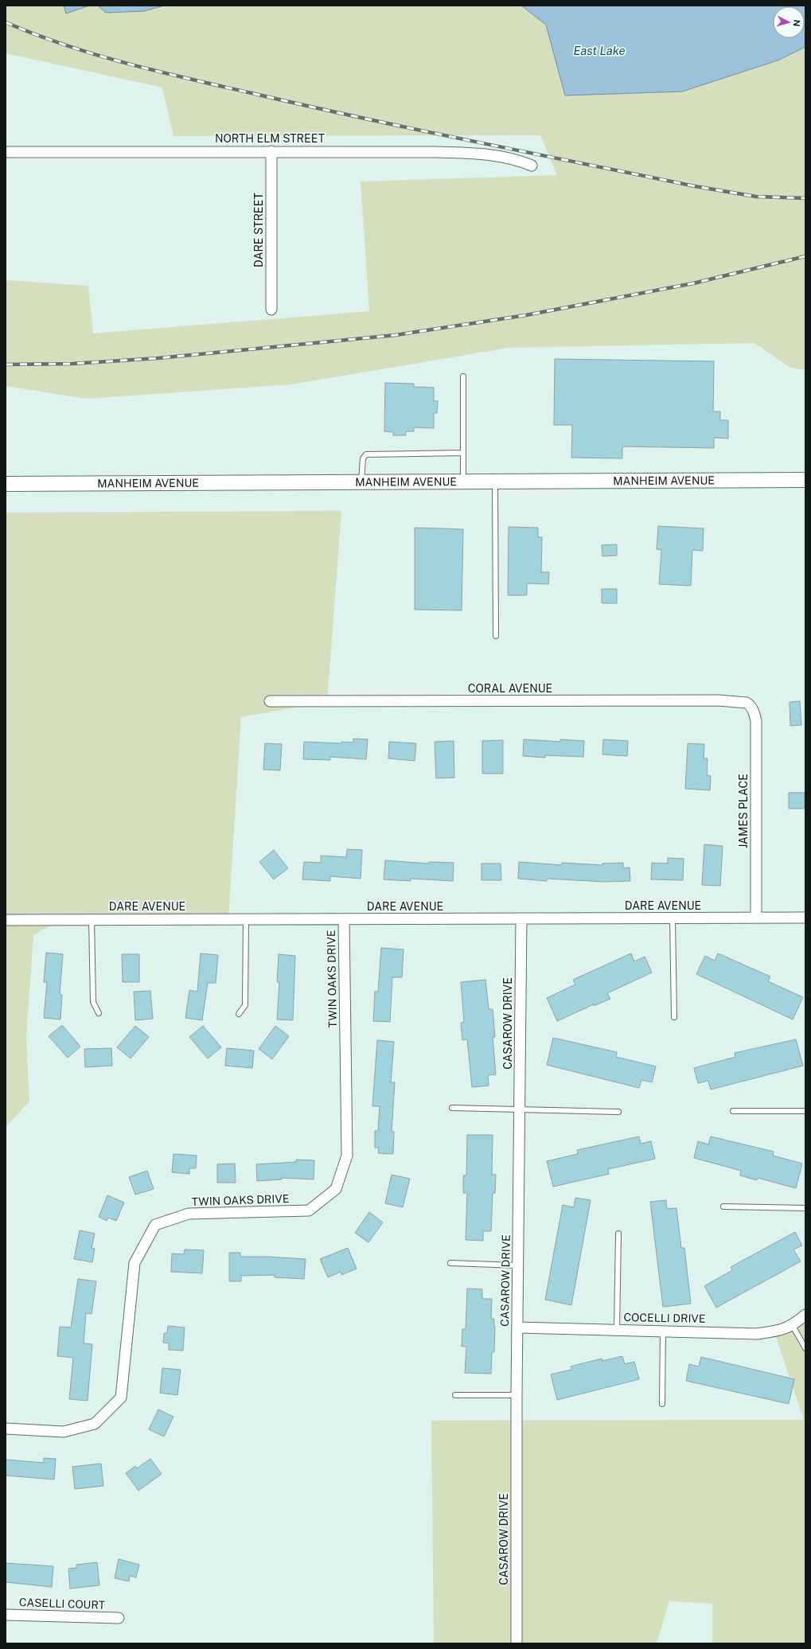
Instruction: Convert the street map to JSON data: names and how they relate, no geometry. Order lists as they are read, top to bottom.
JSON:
{
  "streets": {
    "street": [
      "NORTH ELM STREET",
      "DARE STREET",
      "MANHEIM AVENUE",
      "CORAL AVENUE",
      "JAMES PLACE",
      "DARE AVENUE",
      "TWIN OAKS DRIVE",
      "CASAROW DRIVE",
      "COCELLI DRIVE",
      "CASELLI COURT"
    ]
  },
  "crossings": [
    ["NORTH ELM STREET", "DARE STREET"],
    ["CORAL AVENUE", "JAMES PLACE"],
    ["JAMES PLACE", "DARE AVENUE"],
    ["DARE AVENUE", "TWIN OAKS DRIVE"],
    ["DARE AVENUE", "CASAROW DRIVE"],
    ["CASAROW DRIVE", "COCELLI DRIVE"]
  ],
  "water": ["East Lake"],
  "north": "right"
}
